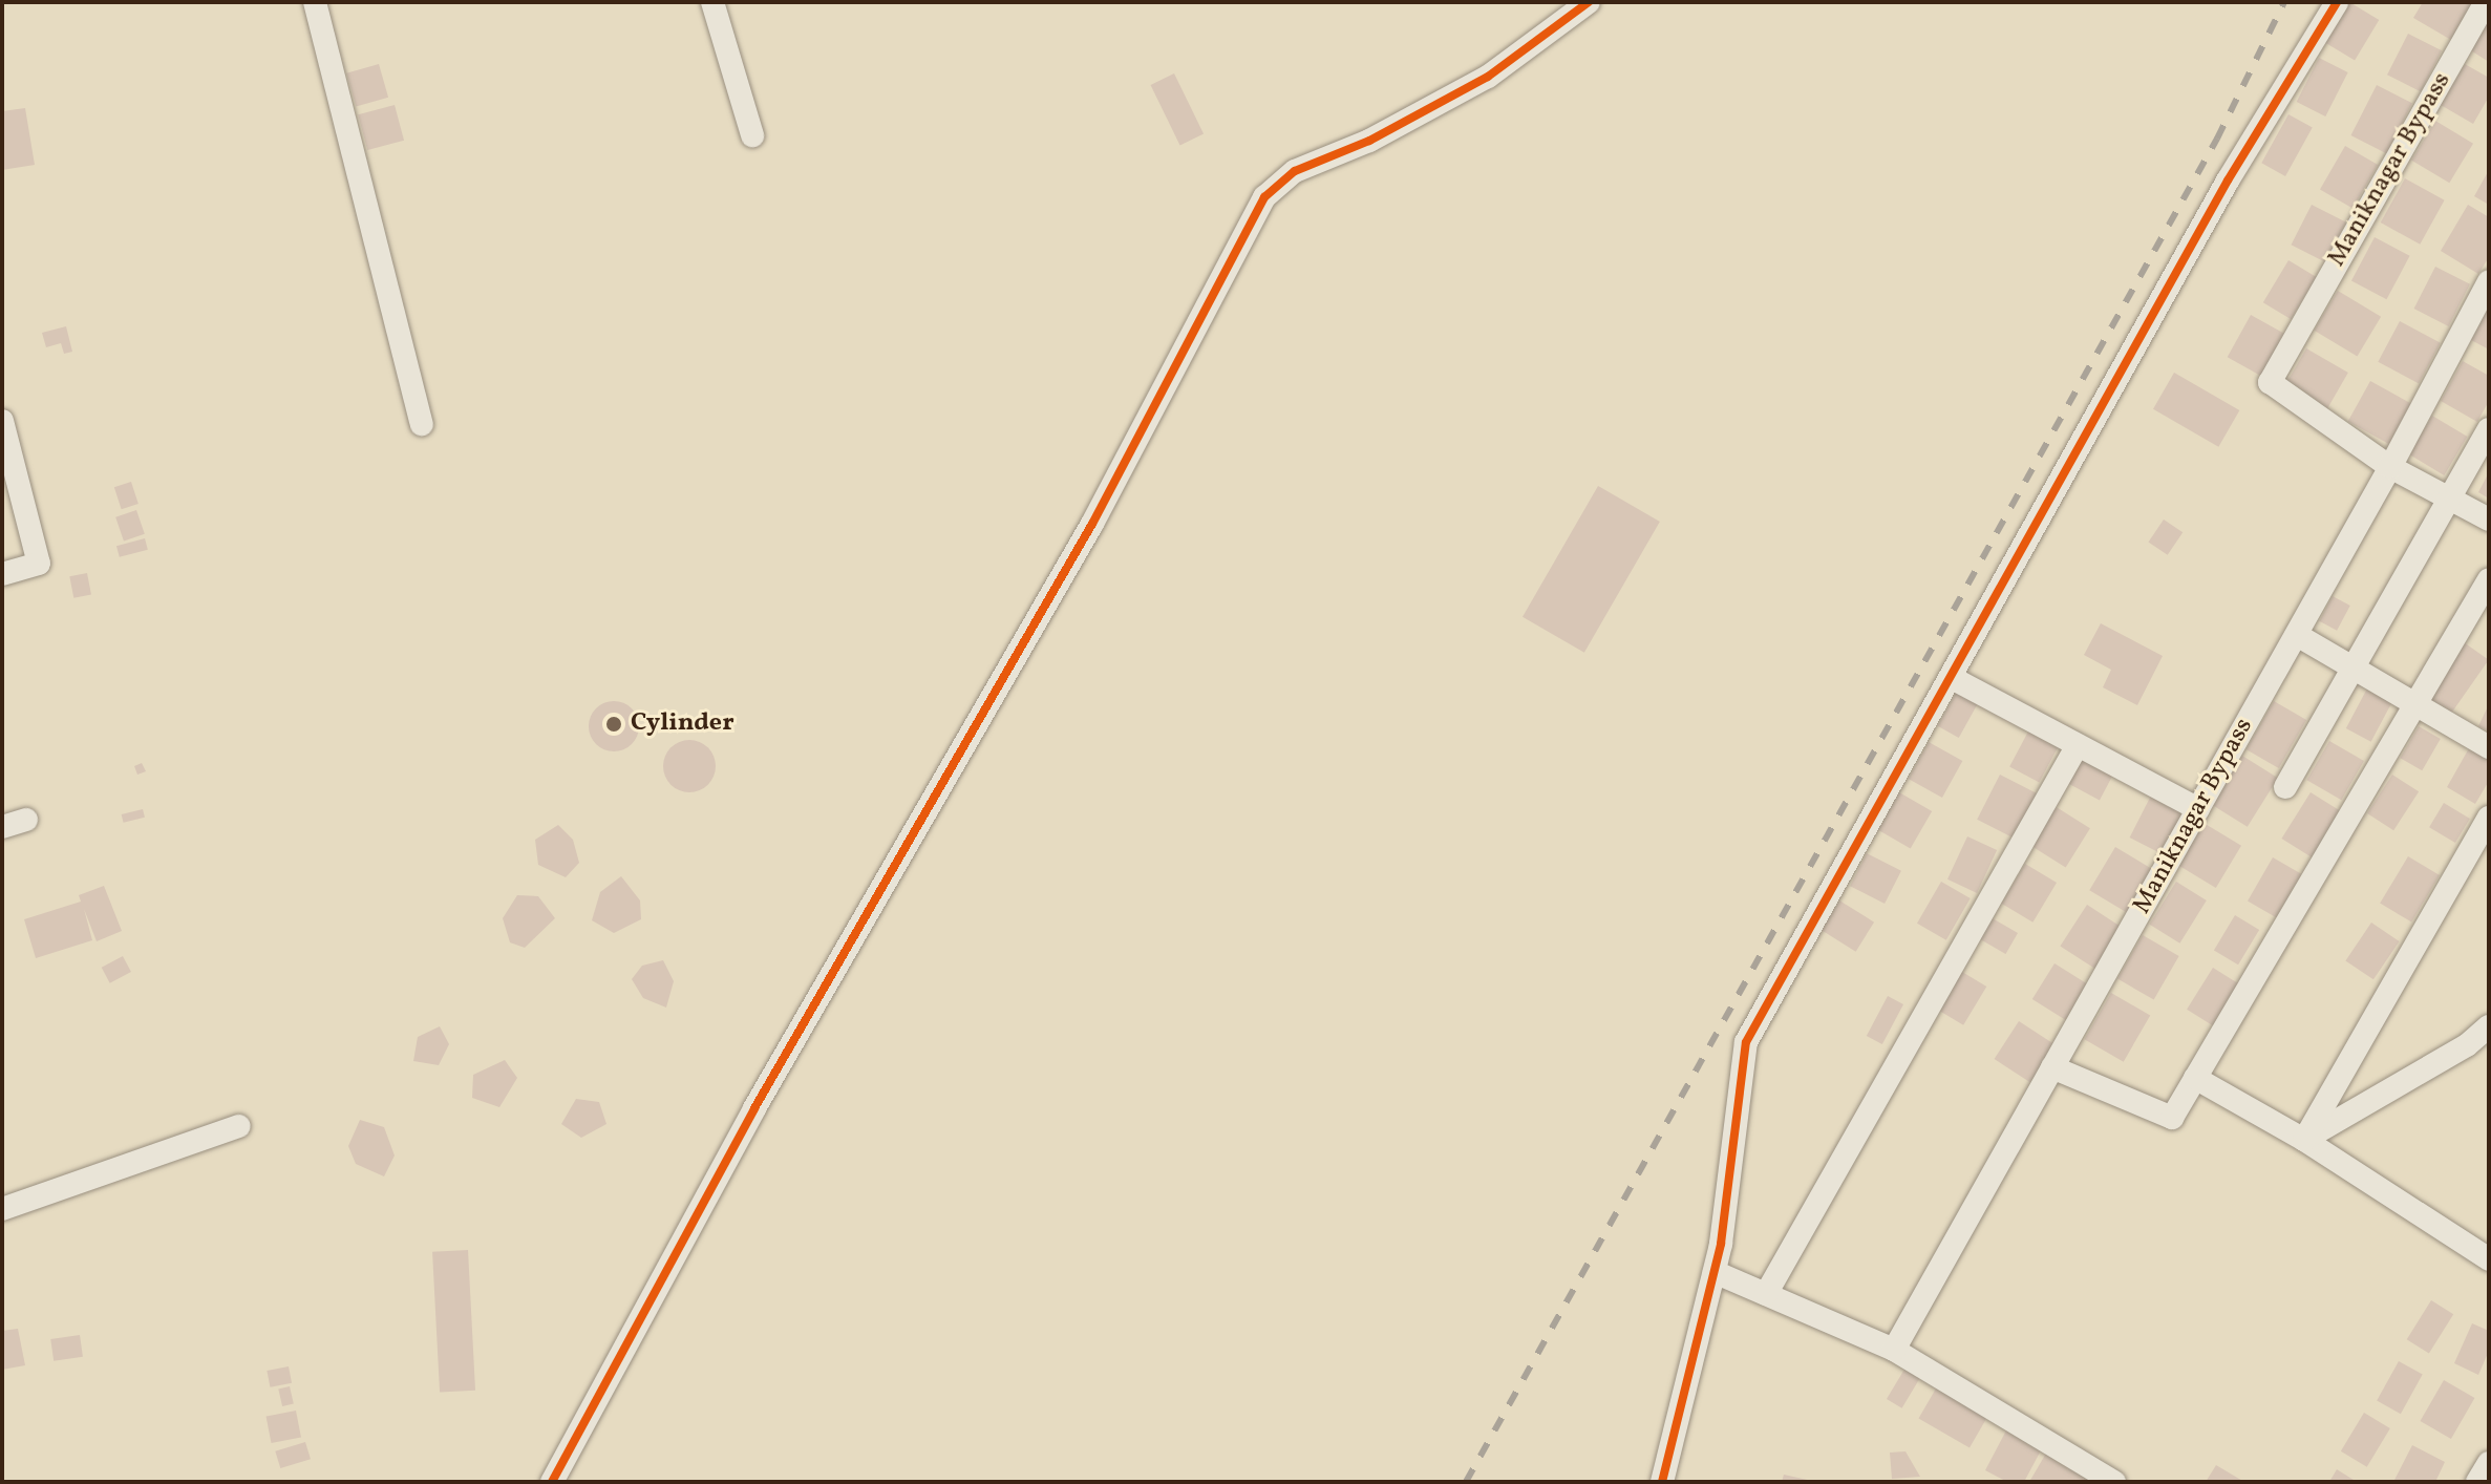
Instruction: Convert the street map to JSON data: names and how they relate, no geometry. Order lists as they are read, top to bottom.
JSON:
{
  "streets": {
    "street": ["Maniknagar Bypass"]
  },
  "places": ["Cylinder"]
}
